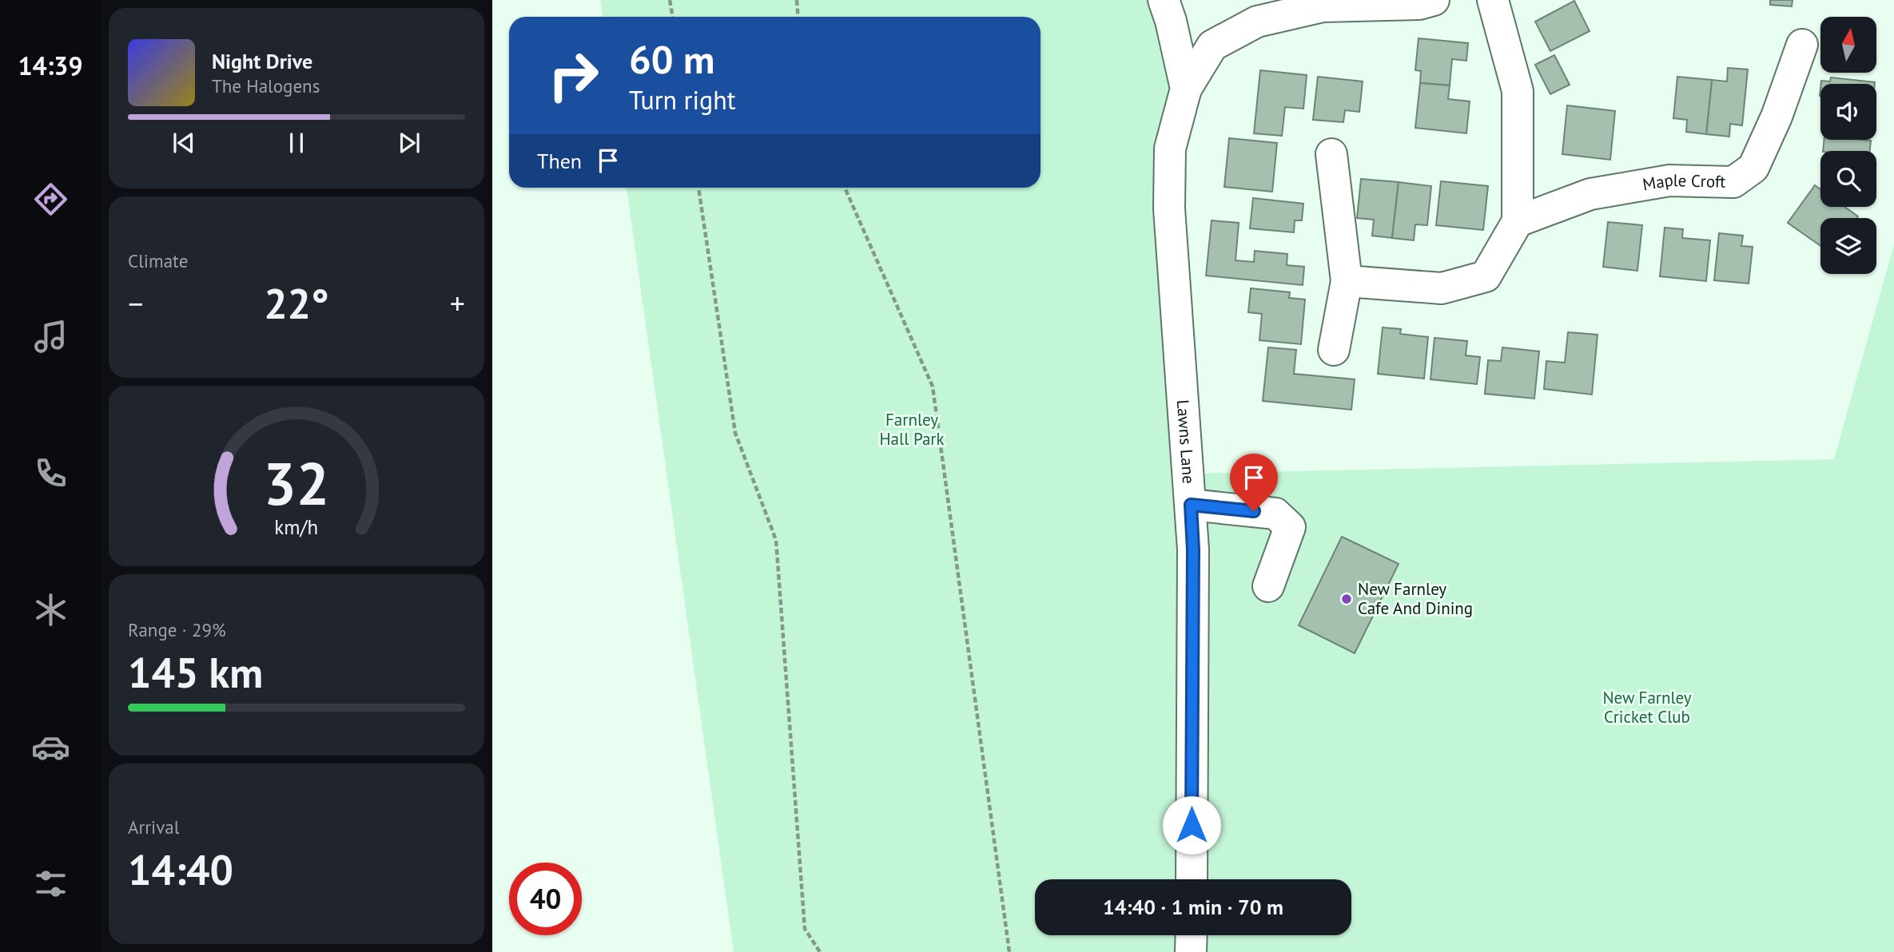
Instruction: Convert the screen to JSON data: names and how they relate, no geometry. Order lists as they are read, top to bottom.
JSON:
{
  "streets": {
    "street": ["Maple Croft", "Lawns Lane"]
  },
  "parks": ["Farnley Hall Park", "New Farnley Cricket Club"],
  "places": ["New Farnley Cafe And Dining"],
  "north": "top",
  "page": {
    "tabs": "14:39",
    "turn": ["60 m", "Turn right"],
    "song": ["Night Drive", "The Halogens"],
    "then": "Then",
    "tile": [
      "Climate",
      ["Range · 29%", "145 km"],
      ["Arrival", "14:40"]
    ],
    "heat": ["−", "22°", "+"],
    "limit": "40",
    "trip": "14:40 · 1 min · 70 m",
    "gauge": ["32", "km/h"]
  }
}
